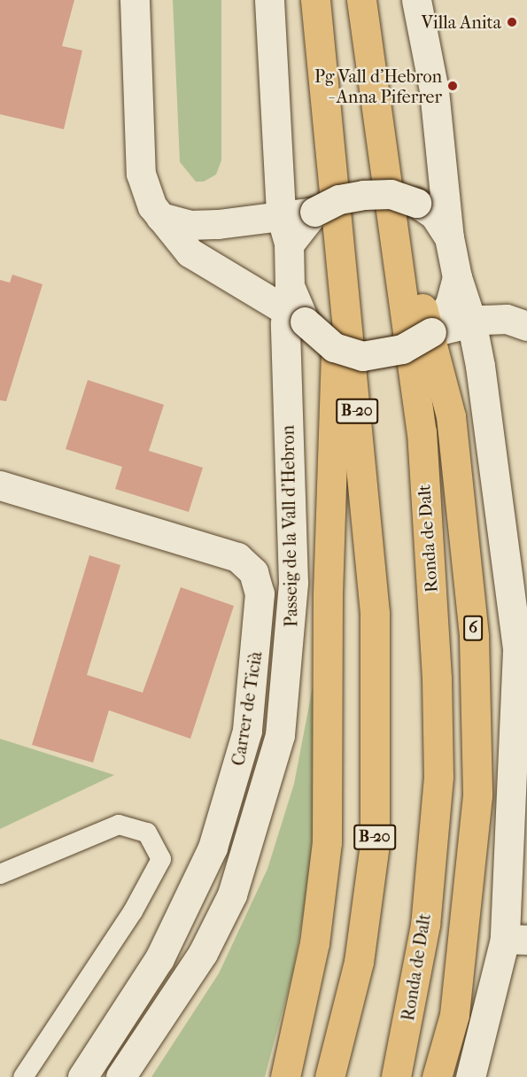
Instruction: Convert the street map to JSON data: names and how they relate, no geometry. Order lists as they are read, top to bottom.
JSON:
{
  "streets": {
    "highway": ["B-20", "Ronda de Dalt", "6"],
    "street": ["Passeig de la Vall d'Hebron", "Carrer de Ticià"]
  },
  "crossings": [
    ["Ronda de Dalt", "6"]
  ],
  "places": ["Villa Anita", "Pg Vall d'Hebron - Anna Piferrer"]
}
